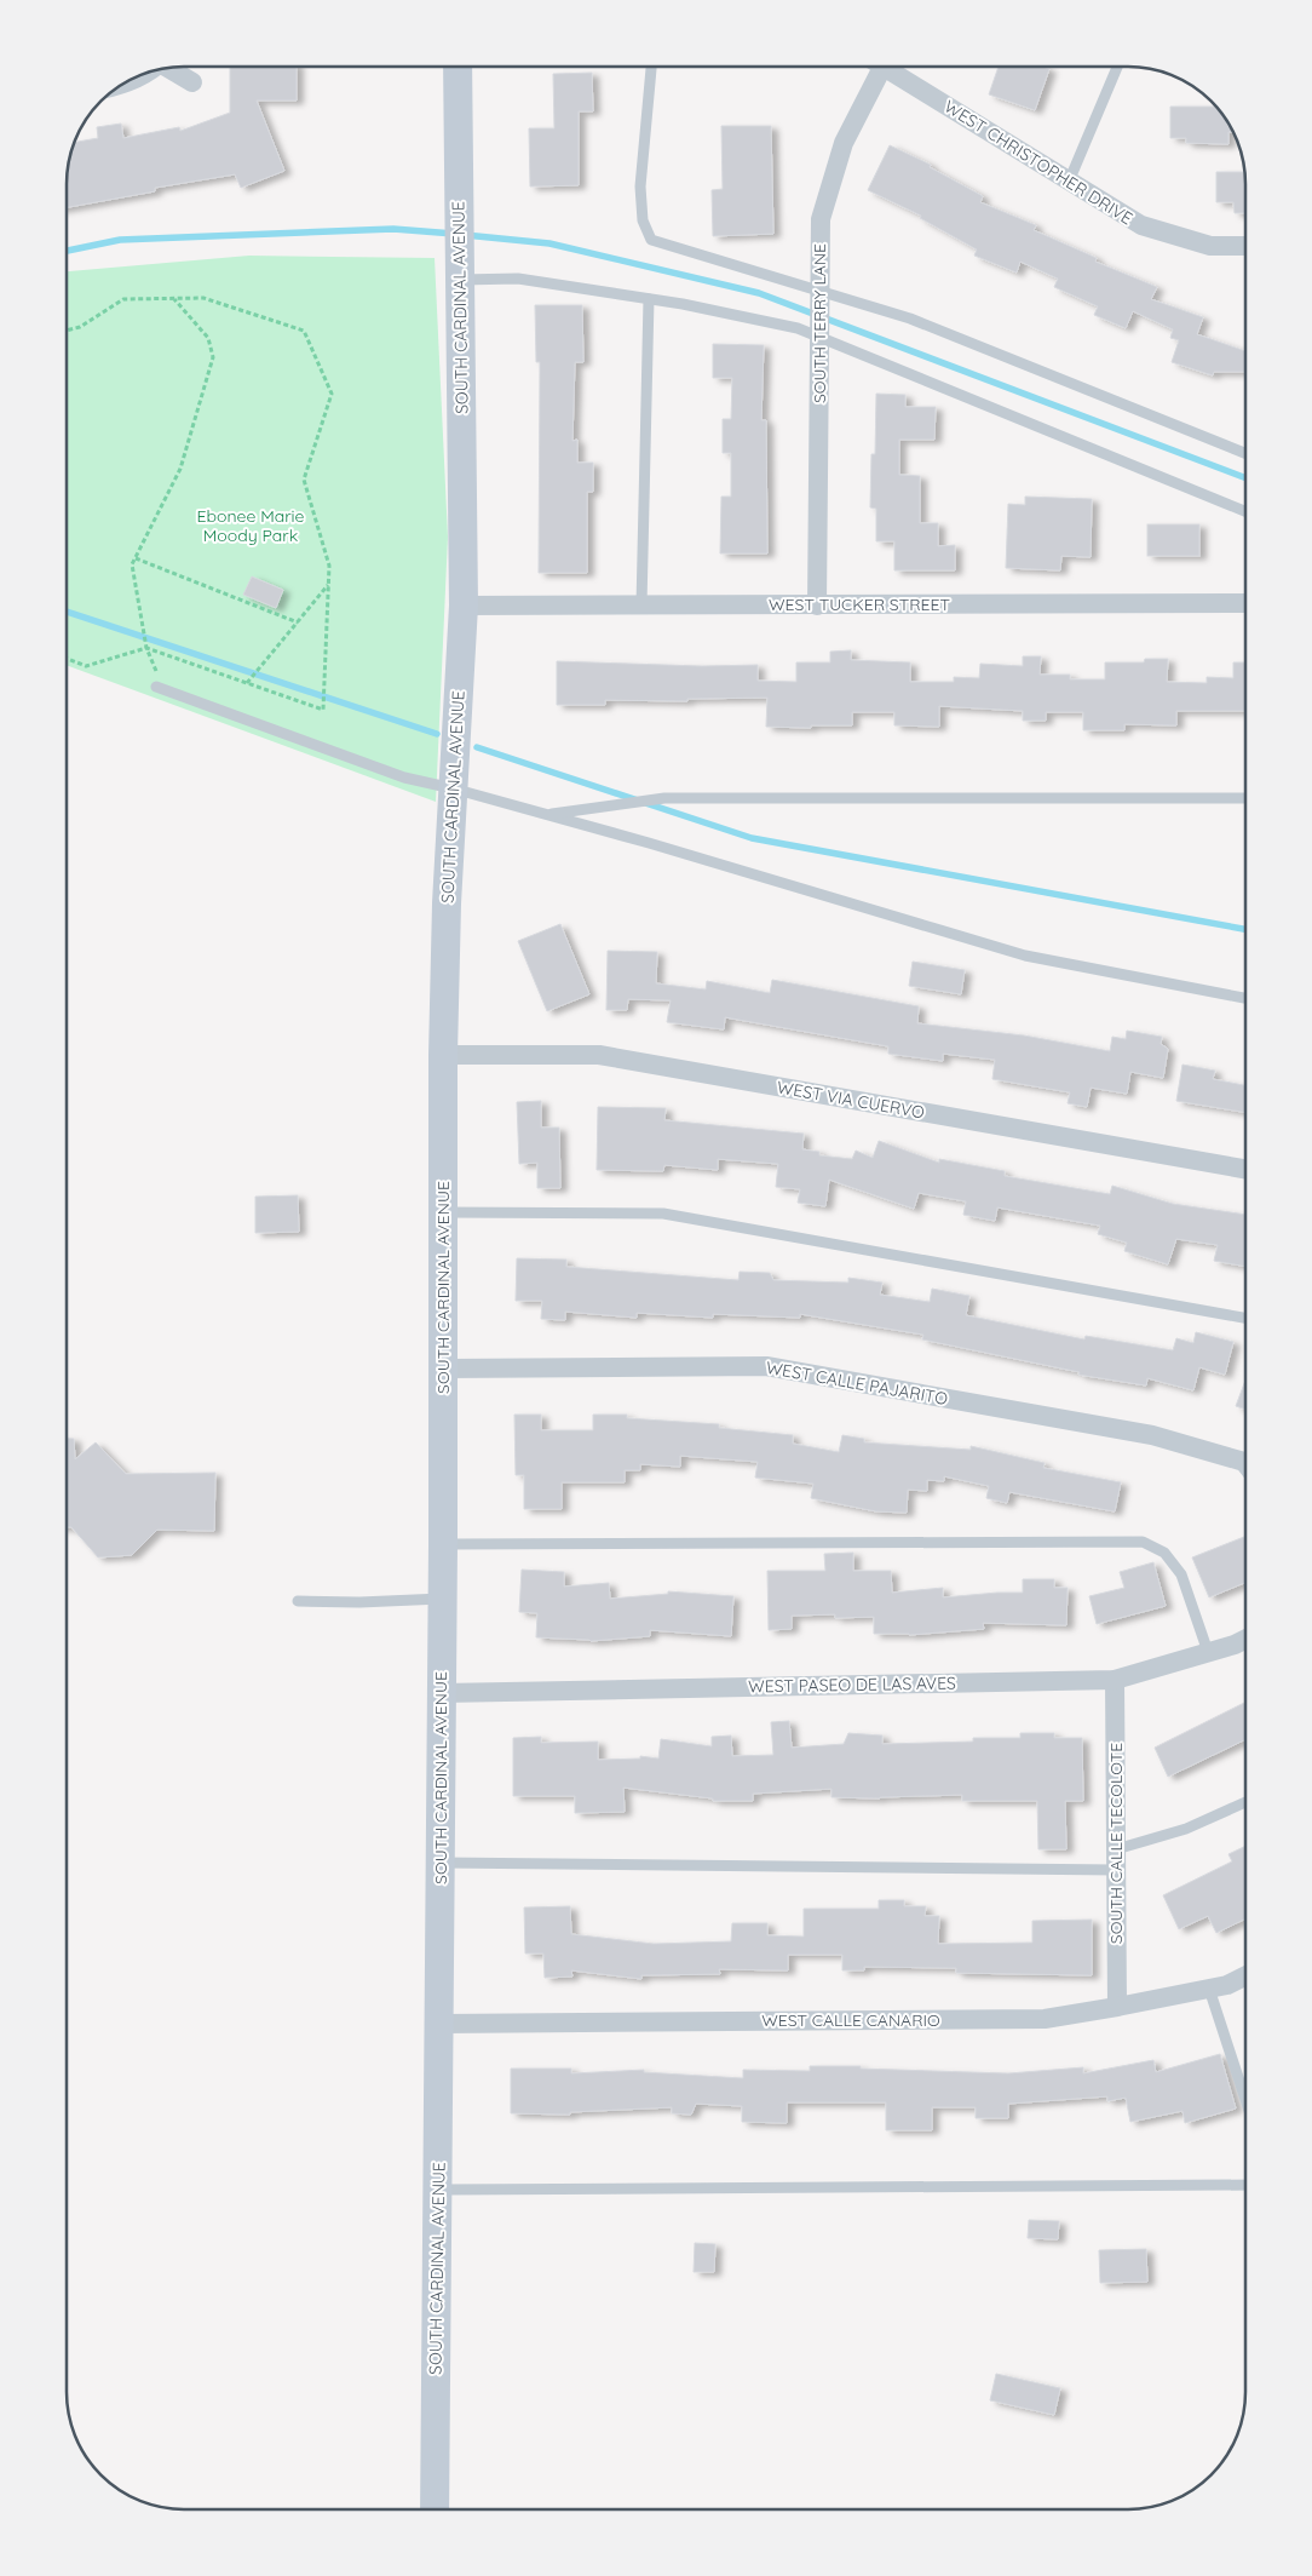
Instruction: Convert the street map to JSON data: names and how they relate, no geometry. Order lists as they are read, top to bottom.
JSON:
{
  "streets": {
    "main road": ["SOUTH CARDINAL AVENUE"],
    "street": [
      "WEST CHRISTOPHER DRIVE",
      "SOUTH TERRY LANE",
      "WEST TUCKER STREET",
      "WEST VIA CUERVO",
      "WEST CALLE PAJARITO",
      "WEST PASEO DE LAS AVES",
      "SOUTH CALLE TECOLOTE",
      "WEST CALLE CANARIO"
    ]
  },
  "crossings": [
    ["SOUTH CARDINAL AVENUE", "WEST TUCKER STREET"],
    ["SOUTH CARDINAL AVENUE", "WEST VIA CUERVO"],
    ["SOUTH CARDINAL AVENUE", "WEST CALLE PAJARITO"],
    ["SOUTH CARDINAL AVENUE", "WEST PASEO DE LAS AVES"],
    ["SOUTH CARDINAL AVENUE", "WEST CALLE CANARIO"],
    ["SOUTH TERRY LANE", "WEST TUCKER STREET"],
    ["WEST PASEO DE LAS AVES", "SOUTH CALLE TECOLOTE"],
    ["SOUTH CALLE TECOLOTE", "WEST CALLE CANARIO"]
  ],
  "parks": ["Ebonee Marie Moody Park"]
}
